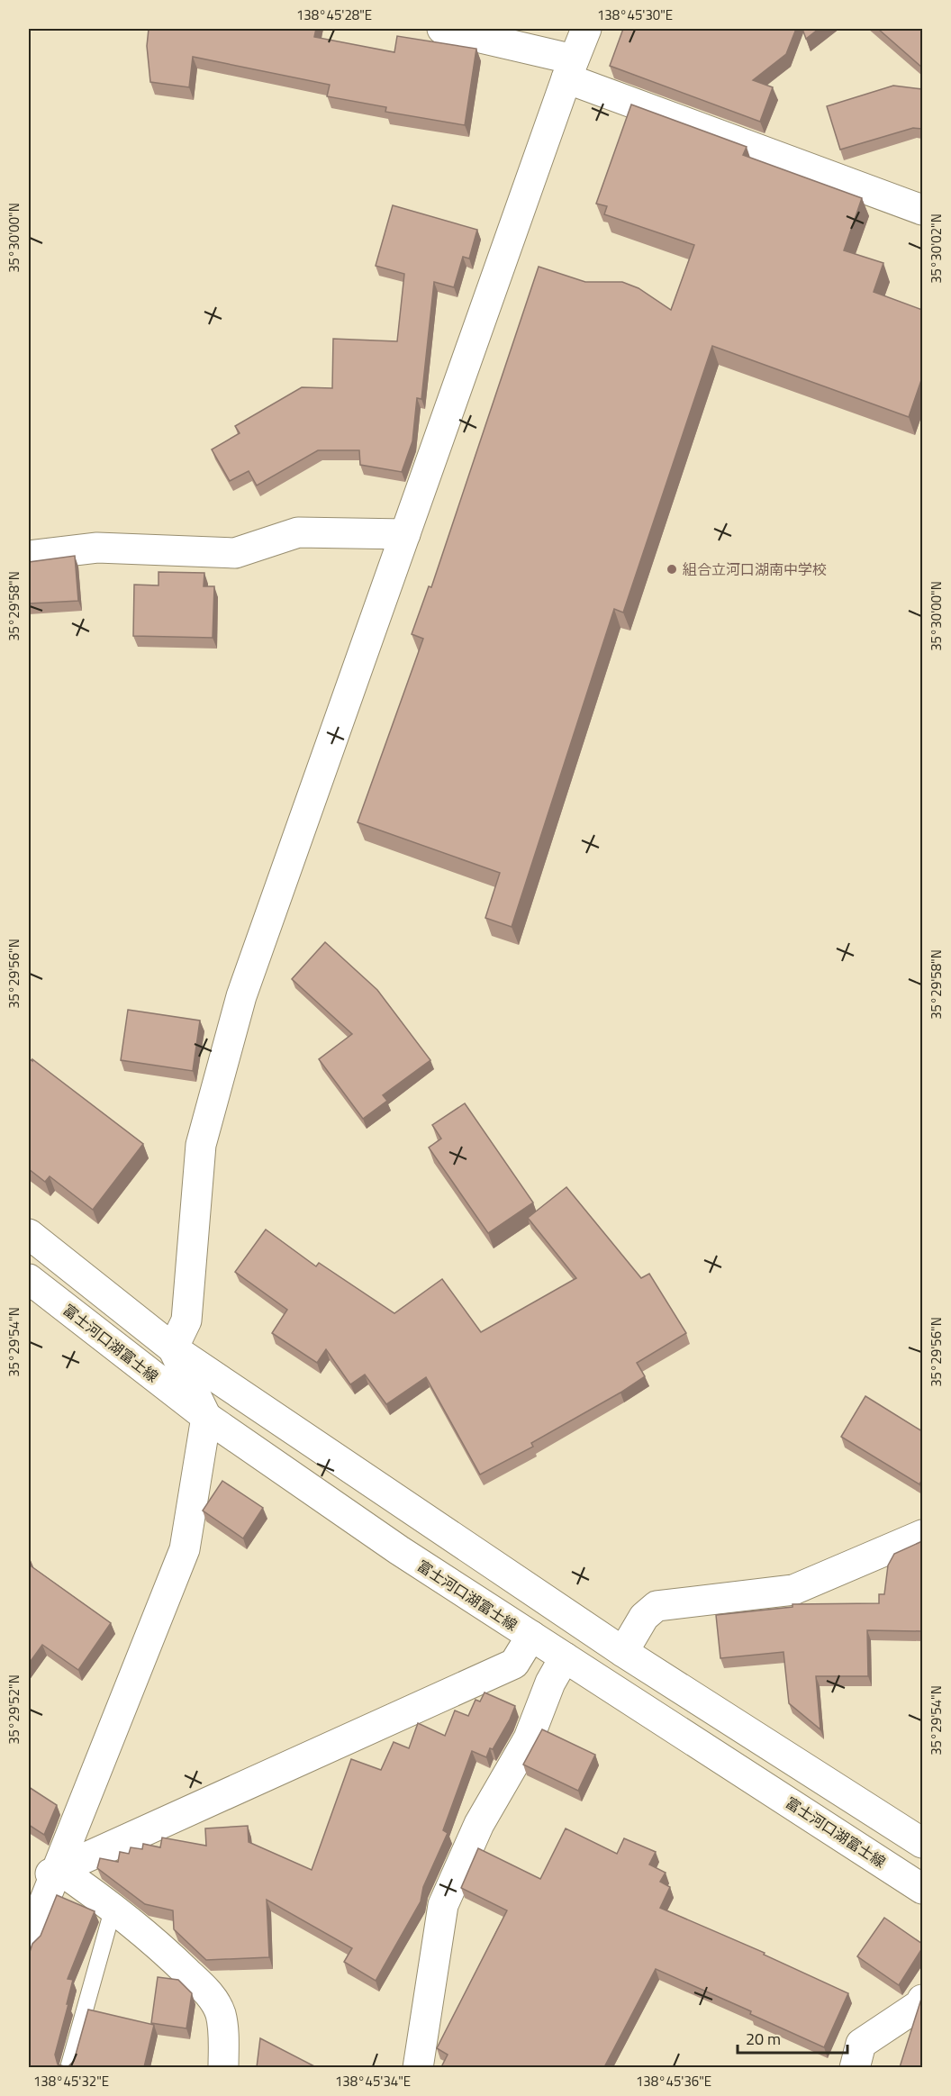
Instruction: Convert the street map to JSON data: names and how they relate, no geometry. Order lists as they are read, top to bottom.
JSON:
{
  "streets": {
    "street": ["富士河口湖富士線"]
  },
  "places": ["組合立河口湖南中学校"],
  "scale_bar": "20 m",
  "coordinates": [
    "138°45'28\"E",
    "138°45'30\"E",
    "35°30'00\"N",
    "35°30'02\"N",
    "35°29'58\"N",
    "35°29'56\"N",
    "35°29'54\"N",
    "35°29'52\"N",
    "138°45'32\"E",
    "138°45'34\"E",
    "138°45'36\"E"
  ]
}
